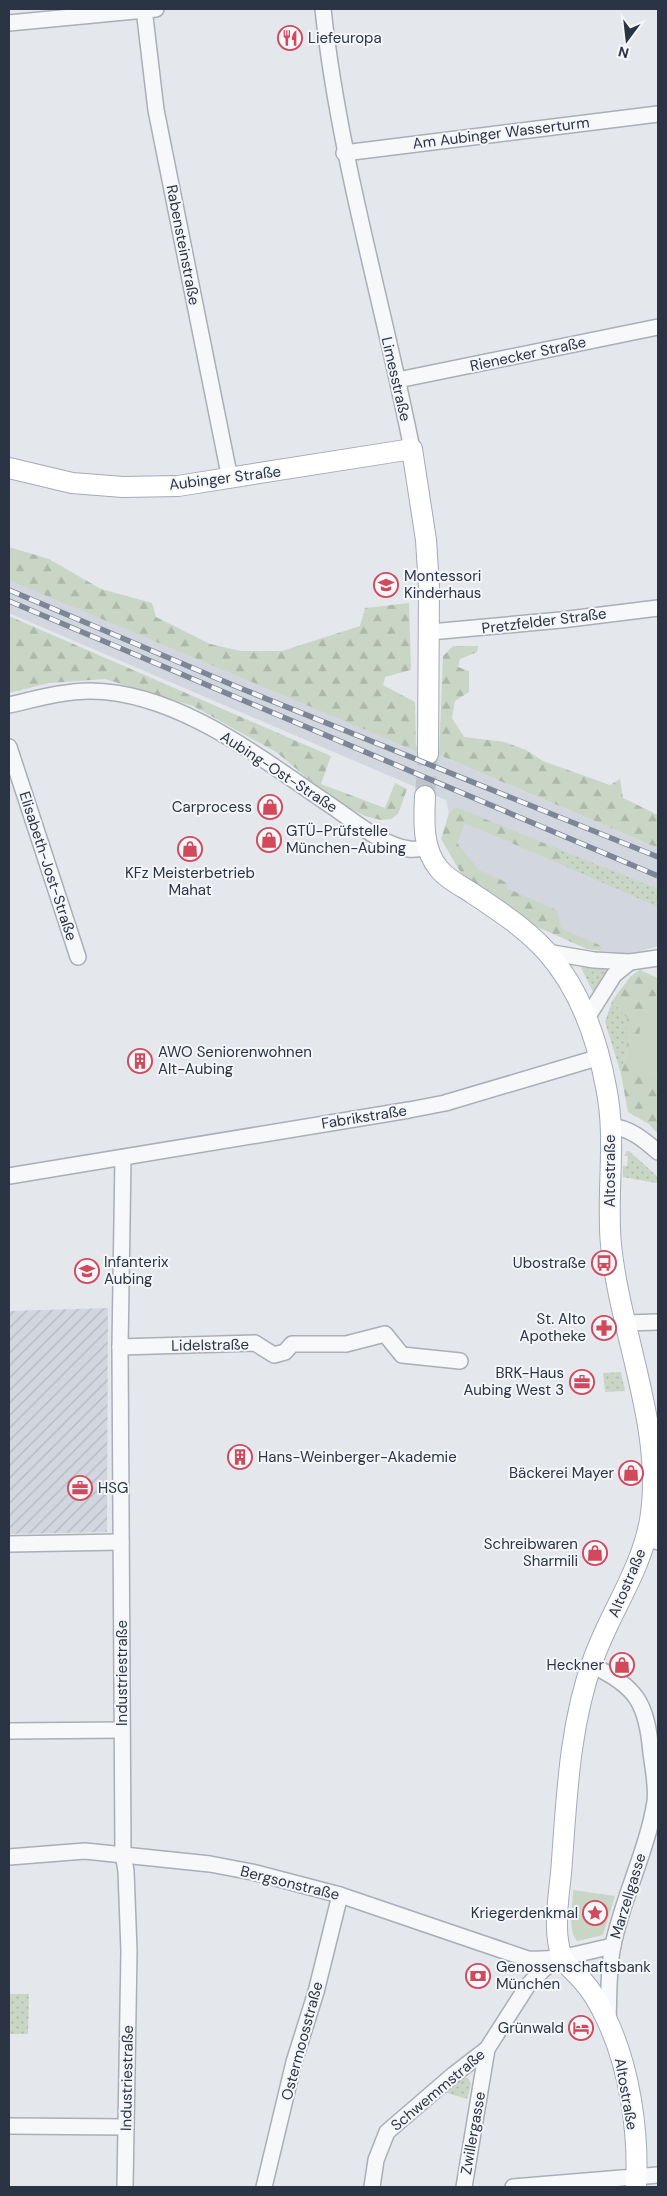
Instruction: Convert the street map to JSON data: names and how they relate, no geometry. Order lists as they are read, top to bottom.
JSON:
{
  "streets": {
    "main road": ["Limesstraße", "Aubinger Straße", "Altostraße"],
    "street": [
      "Am Aubinger Wasserturm",
      "Rabensteinstraße",
      "Rienecker Straße",
      "Pretzfelder Straße",
      "Aubing-Ost-Straße",
      "Elisabeth-Jost-Straße",
      "Fabrikstraße",
      "Lidelstraße",
      "Industriestraße",
      "Bergsonstraße",
      "Marzellgasse",
      "Ostermoosstraße",
      "Schwemmstraße",
      "Zwillergasse"
    ]
  },
  "crossings": [
    ["Am Aubinger Wasserturm", "Limesstraße"],
    ["Rabensteinstraße", "Aubinger Straße"],
    ["Rienecker Straße", "Limesstraße"],
    ["Limesstraße", "Aubinger Straße"],
    ["Limesstraße", "Pretzfelder Straße"],
    ["Aubing-Ost-Straße", "Altostraße"],
    ["Fabrikstraße", "Altostraße"],
    ["Fabrikstraße", "Industriestraße"],
    ["Altostraße", "Bergsonstraße"],
    ["Altostraße", "Marzellgasse"],
    ["Altostraße", "Schwemmstraße"],
    ["Lidelstraße", "Industriestraße"],
    ["Industriestraße", "Bergsonstraße"],
    ["Bergsonstraße", "Marzellgasse"],
    ["Bergsonstraße", "Ostermoosstraße"],
    ["Bergsonstraße", "Schwemmstraße"],
    ["Marzellgasse", "Schwemmstraße"],
    ["Schwemmstraße", "Zwillergasse"]
  ],
  "places": {
    "restaurant": ["Liefeuropa"],
    "school or university": ["Montessori Kinderhaus", "Infanterix Aubing"],
    "shop": [
      "Carprocess",
      "GTÜ-Prüfstelle München-Aubing",
      "KFz Meisterbetrieb Mahat",
      "Bäckerei Mayer",
      "Schreibwaren Sharmili",
      "Heckner"
    ],
    "building": ["AWO Seniorenwohnen Alt-Aubing", "Hans-Weinberger-Akademie"],
    "bus stop": ["Ubostraße"],
    "pharmacy": ["St. Alto Apotheke"],
    "office": ["BRK-Haus Aubing West 3", "HSG"],
    "place": ["Kriegerdenkmal"],
    "bank": ["Genossenschaftsbank München"],
    "hotel": ["Grünwald"]
  },
  "north": "bottom"
}
